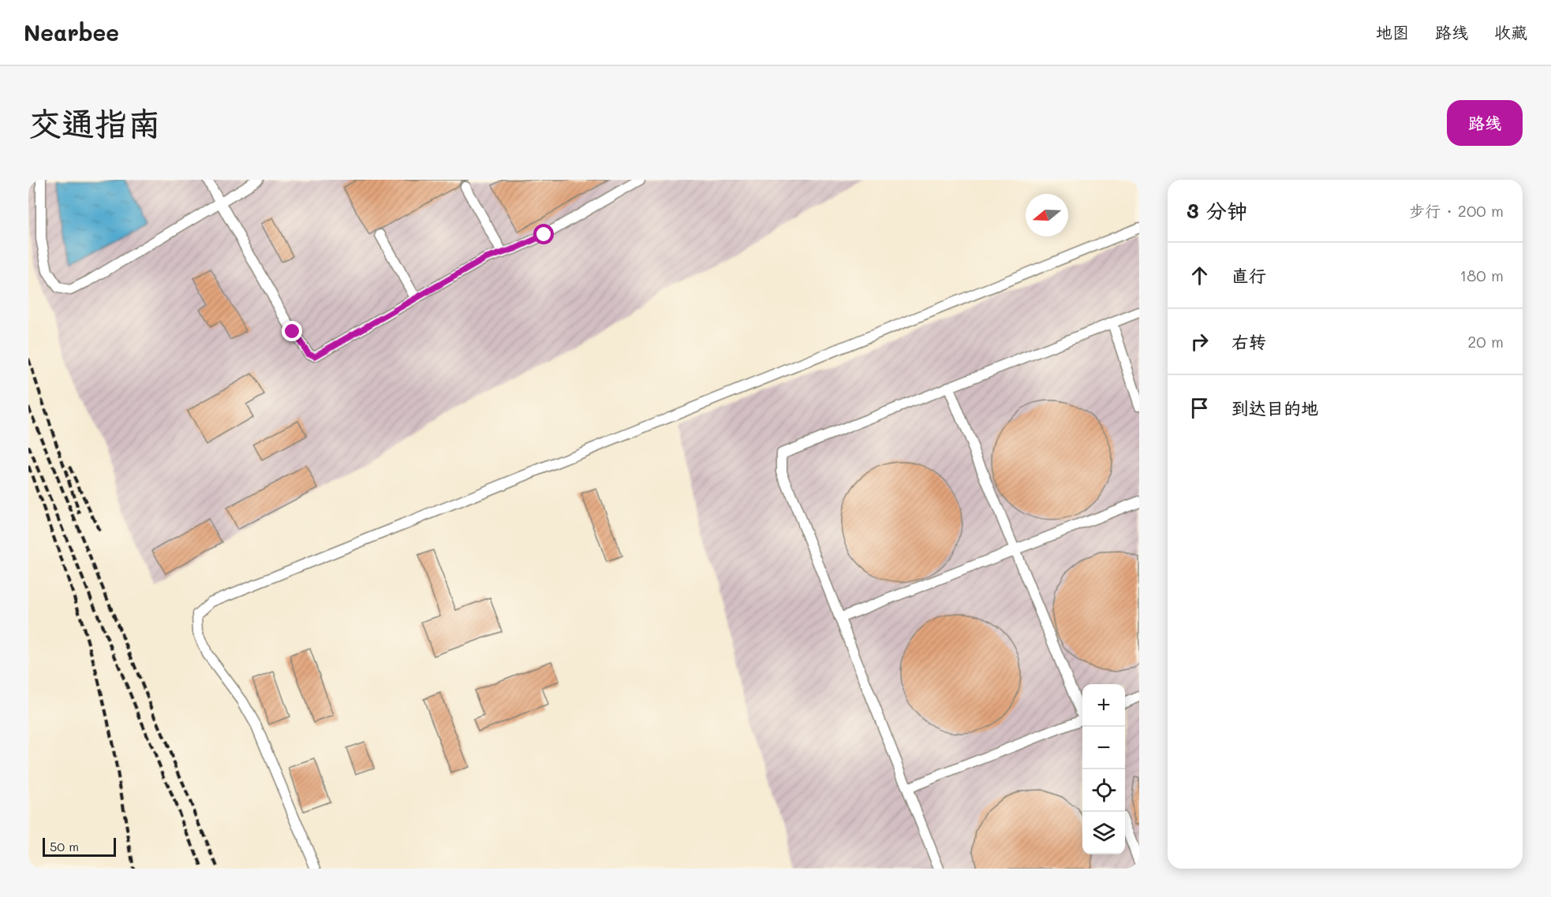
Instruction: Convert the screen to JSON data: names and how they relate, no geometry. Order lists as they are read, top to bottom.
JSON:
{
  "scale_bar": "50 m",
  "north": "left",
  "page": {
    "header": "Nearbee",
    "nav": ["地图", "路线", "收藏"],
    "buttons": "路线",
    "title": "交通指南",
    "heading": ["3 分钟", "步行 · 200 m"],
    "list": [
      ["直行", "180 m"],
      ["右转", "20 m"],
      "到达目的地"
    ],
    "map_buttons": ["+", "−"],
    "scale": "50 m"
  }
}
